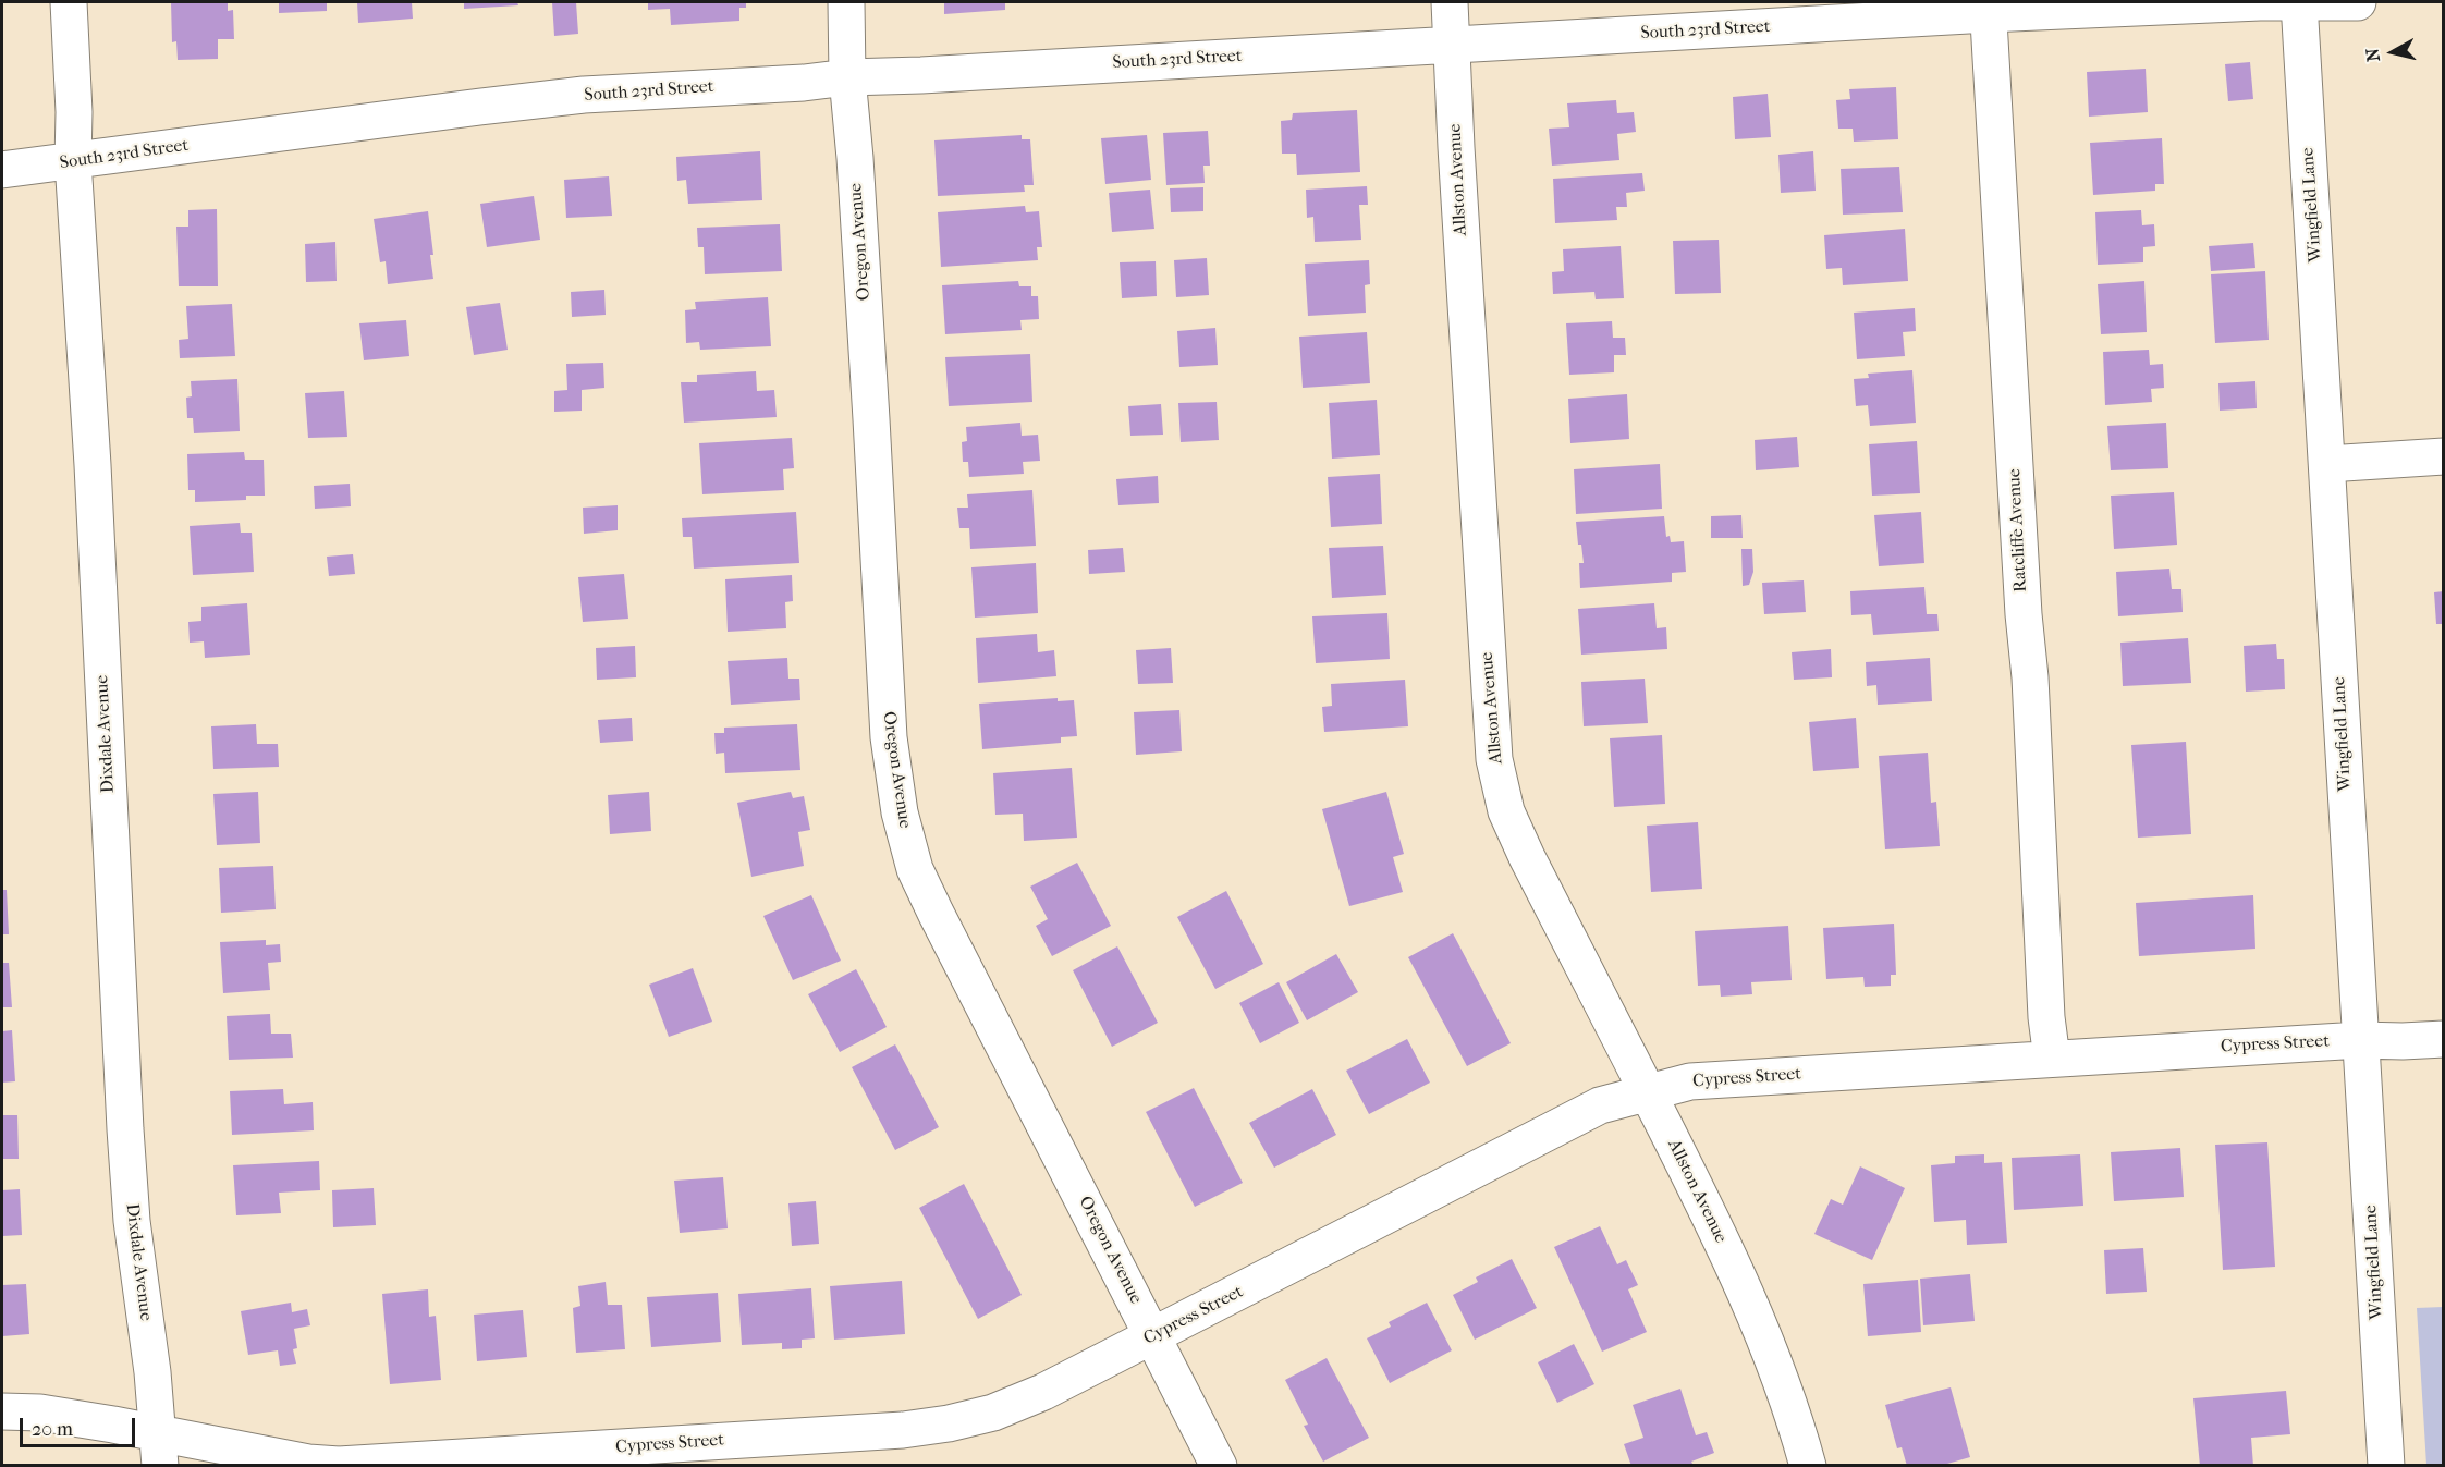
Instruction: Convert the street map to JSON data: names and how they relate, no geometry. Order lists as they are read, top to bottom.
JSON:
{
  "streets": {
    "street": [
      "South 23rd Street",
      "Allston Avenue",
      "Wingfield Lane",
      "Oregon Avenue",
      "Ratcliffe Avenue",
      "Dixdale Avenue",
      "Cypress Street"
    ]
  },
  "crossings": [
    ["South 23rd Street", "Allston Avenue"],
    ["South 23rd Street", "Wingfield Lane"],
    ["South 23rd Street", "Oregon Avenue"],
    ["South 23rd Street", "Ratcliffe Avenue"],
    ["South 23rd Street", "Dixdale Avenue"],
    ["Allston Avenue", "Cypress Street"],
    ["Wingfield Lane", "Cypress Street"],
    ["Oregon Avenue", "Cypress Street"],
    ["Ratcliffe Avenue", "Cypress Street"],
    ["Dixdale Avenue", "Cypress Street"]
  ],
  "scale_bar": "20 m",
  "north": "left"
}
